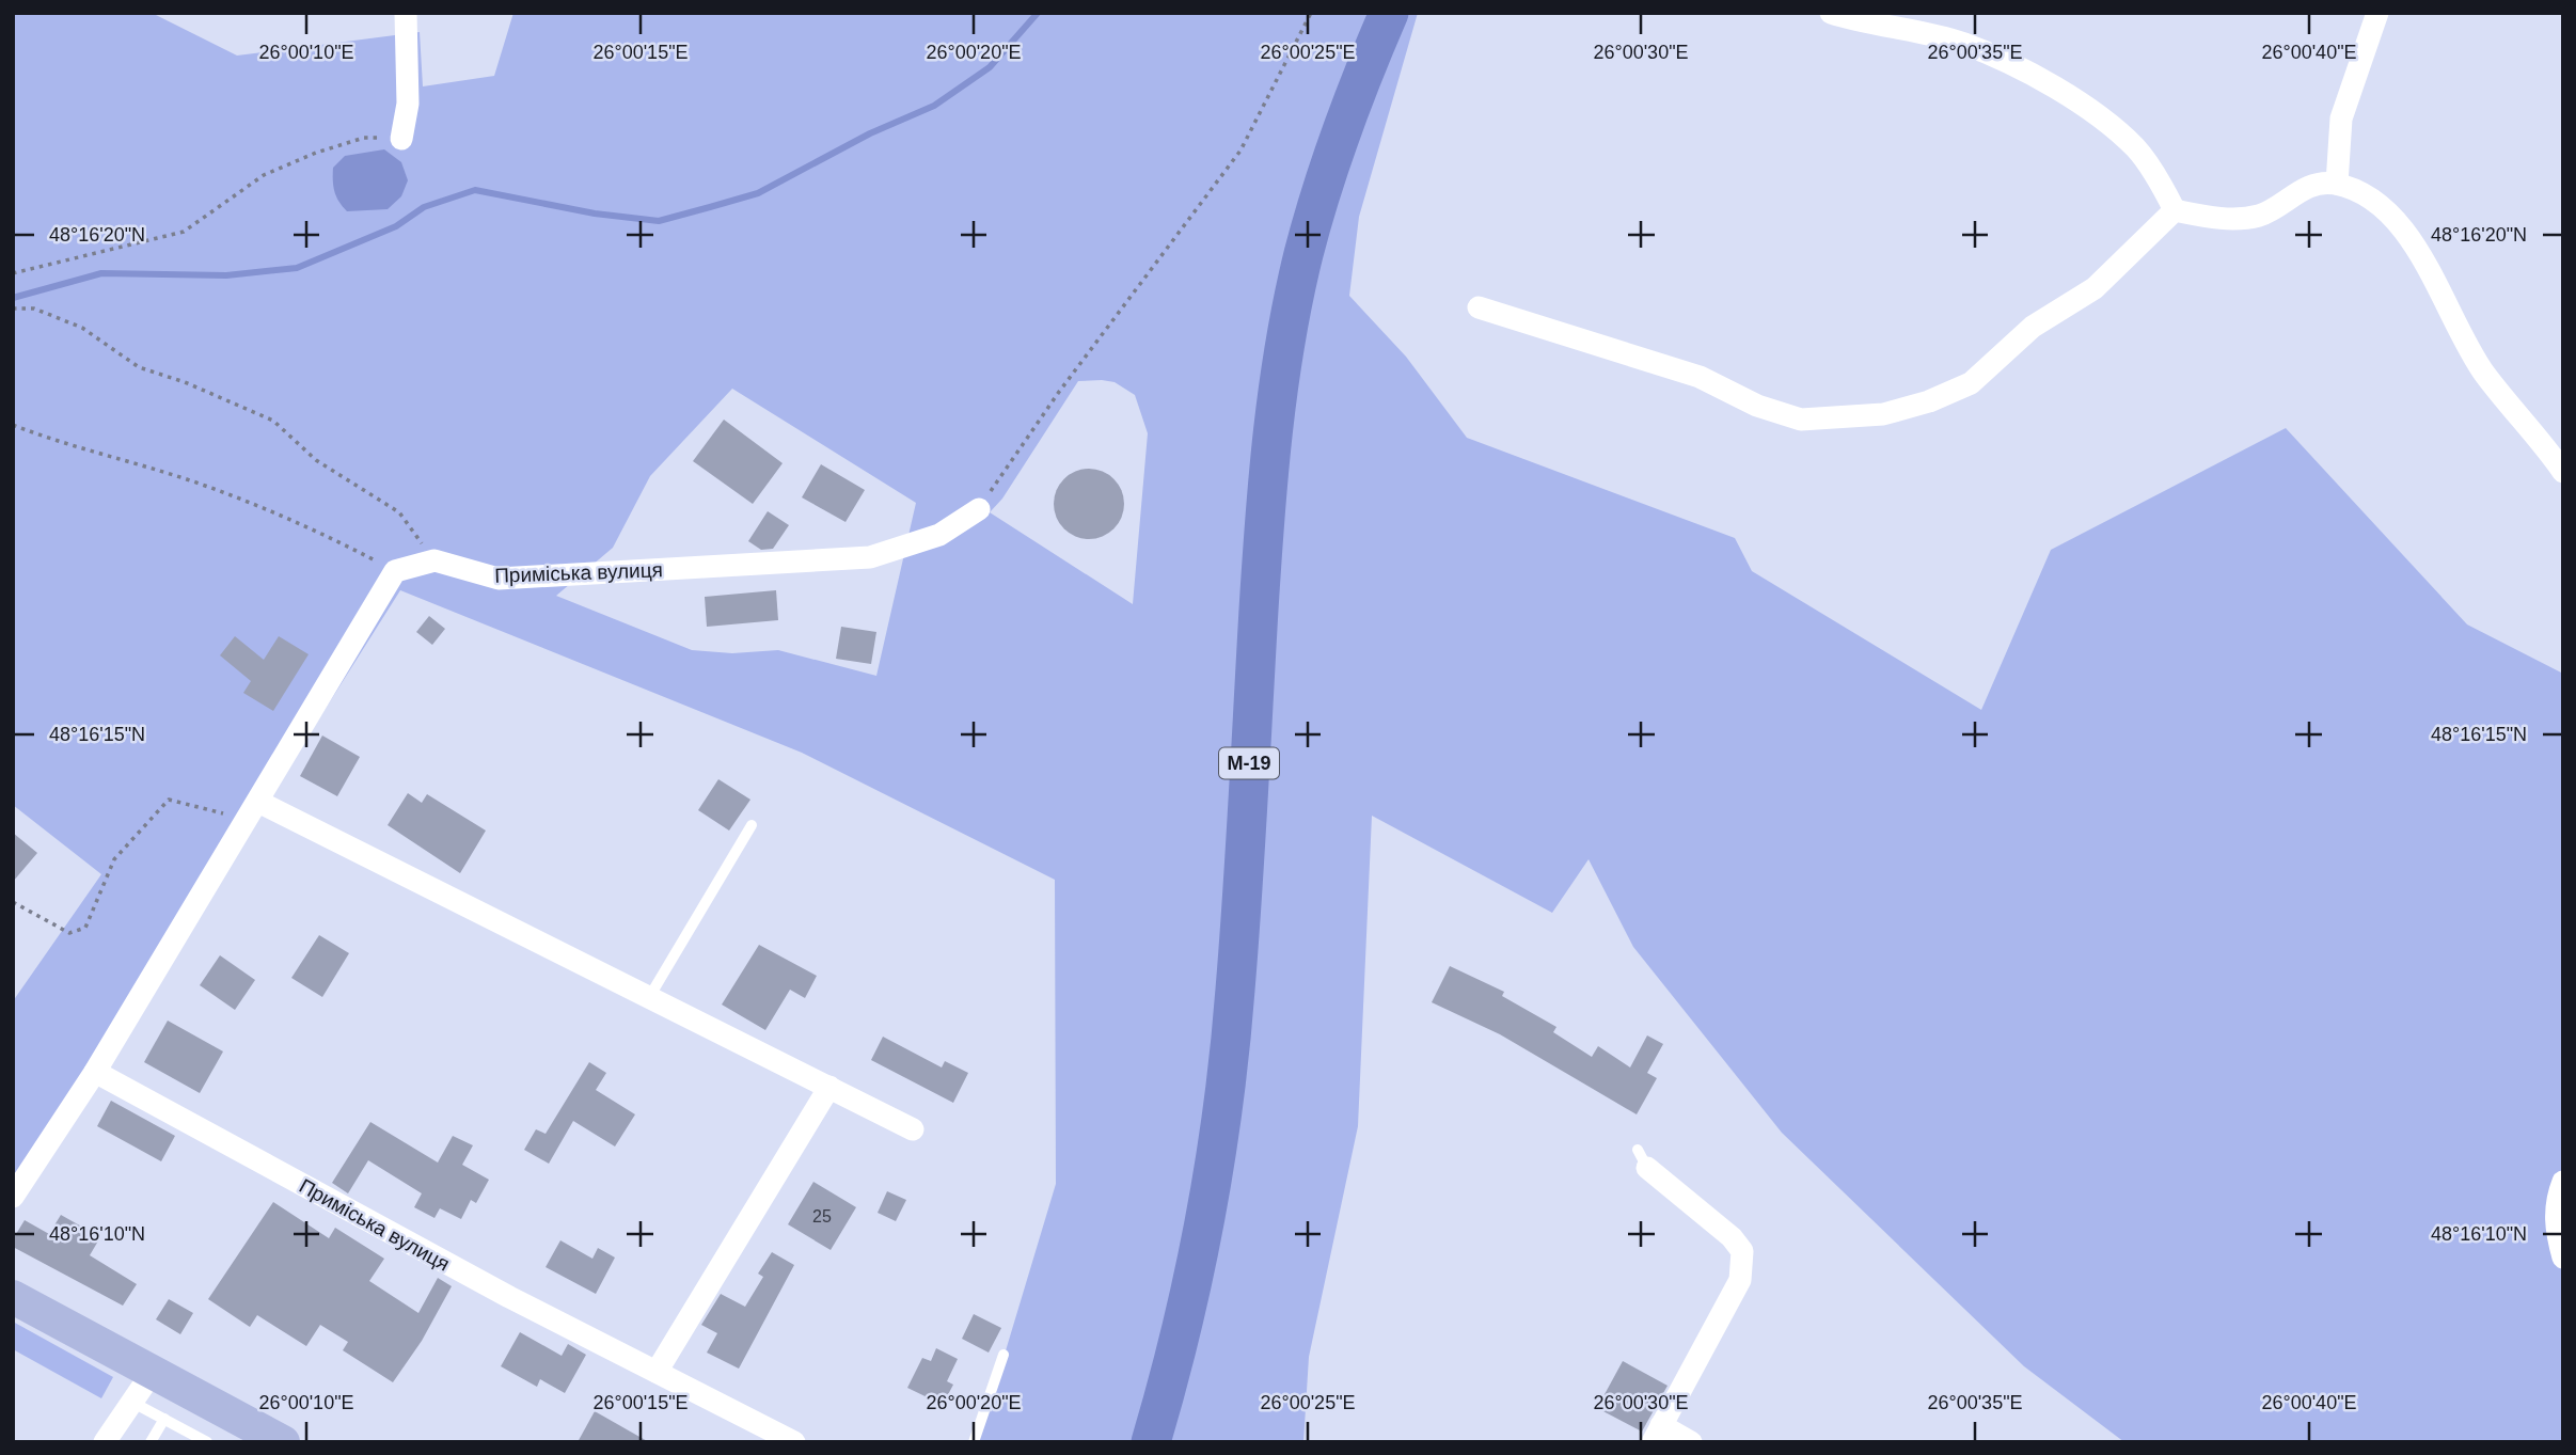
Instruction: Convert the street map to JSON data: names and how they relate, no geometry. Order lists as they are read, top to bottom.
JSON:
{
  "streets": {
    "highway": ["М-19"],
    "street": ["Приміська вулиця"]
  },
  "house_numbers": ["25"],
  "coordinates": [
    "26°00'10\"E",
    "26°00'15\"E",
    "26°00'20\"E",
    "26°00'25\"E",
    "26°00'30\"E",
    "26°00'35\"E",
    "26°00'40\"E",
    "48°16'20\"N",
    "48°16'15\"N",
    "48°16'10\"N"
  ]
}
